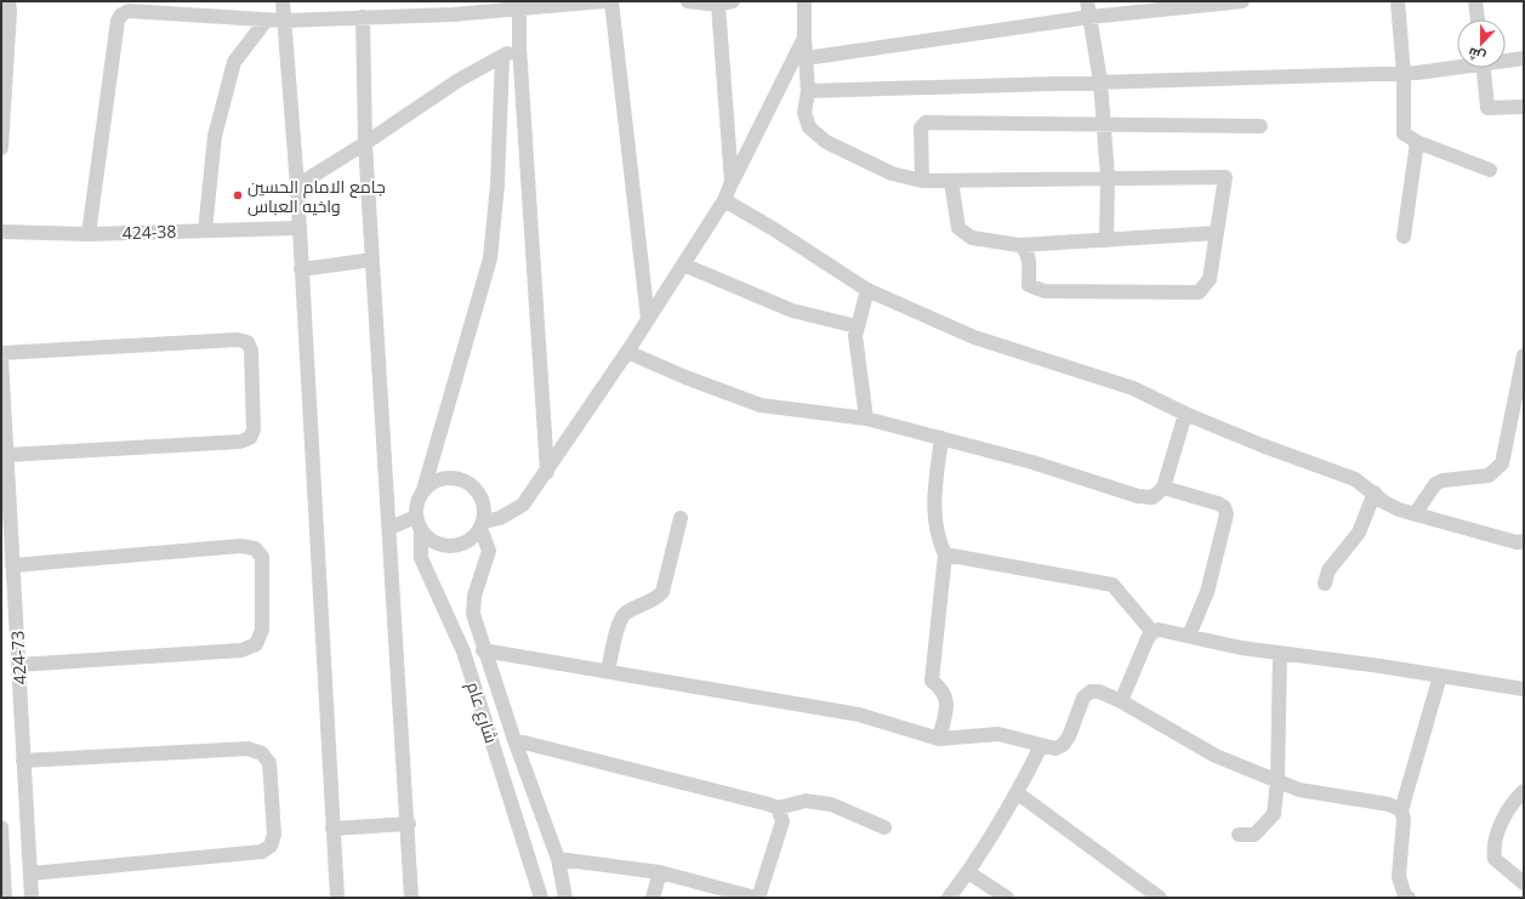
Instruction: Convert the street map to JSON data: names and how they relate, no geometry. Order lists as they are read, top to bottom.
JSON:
{
  "streets": {
    "street": ["424-38", "424-73", "شارع عام"]
  },
  "places": ["جامع الامام الحسين واخيه العباس"],
  "north": "bottom"
}
